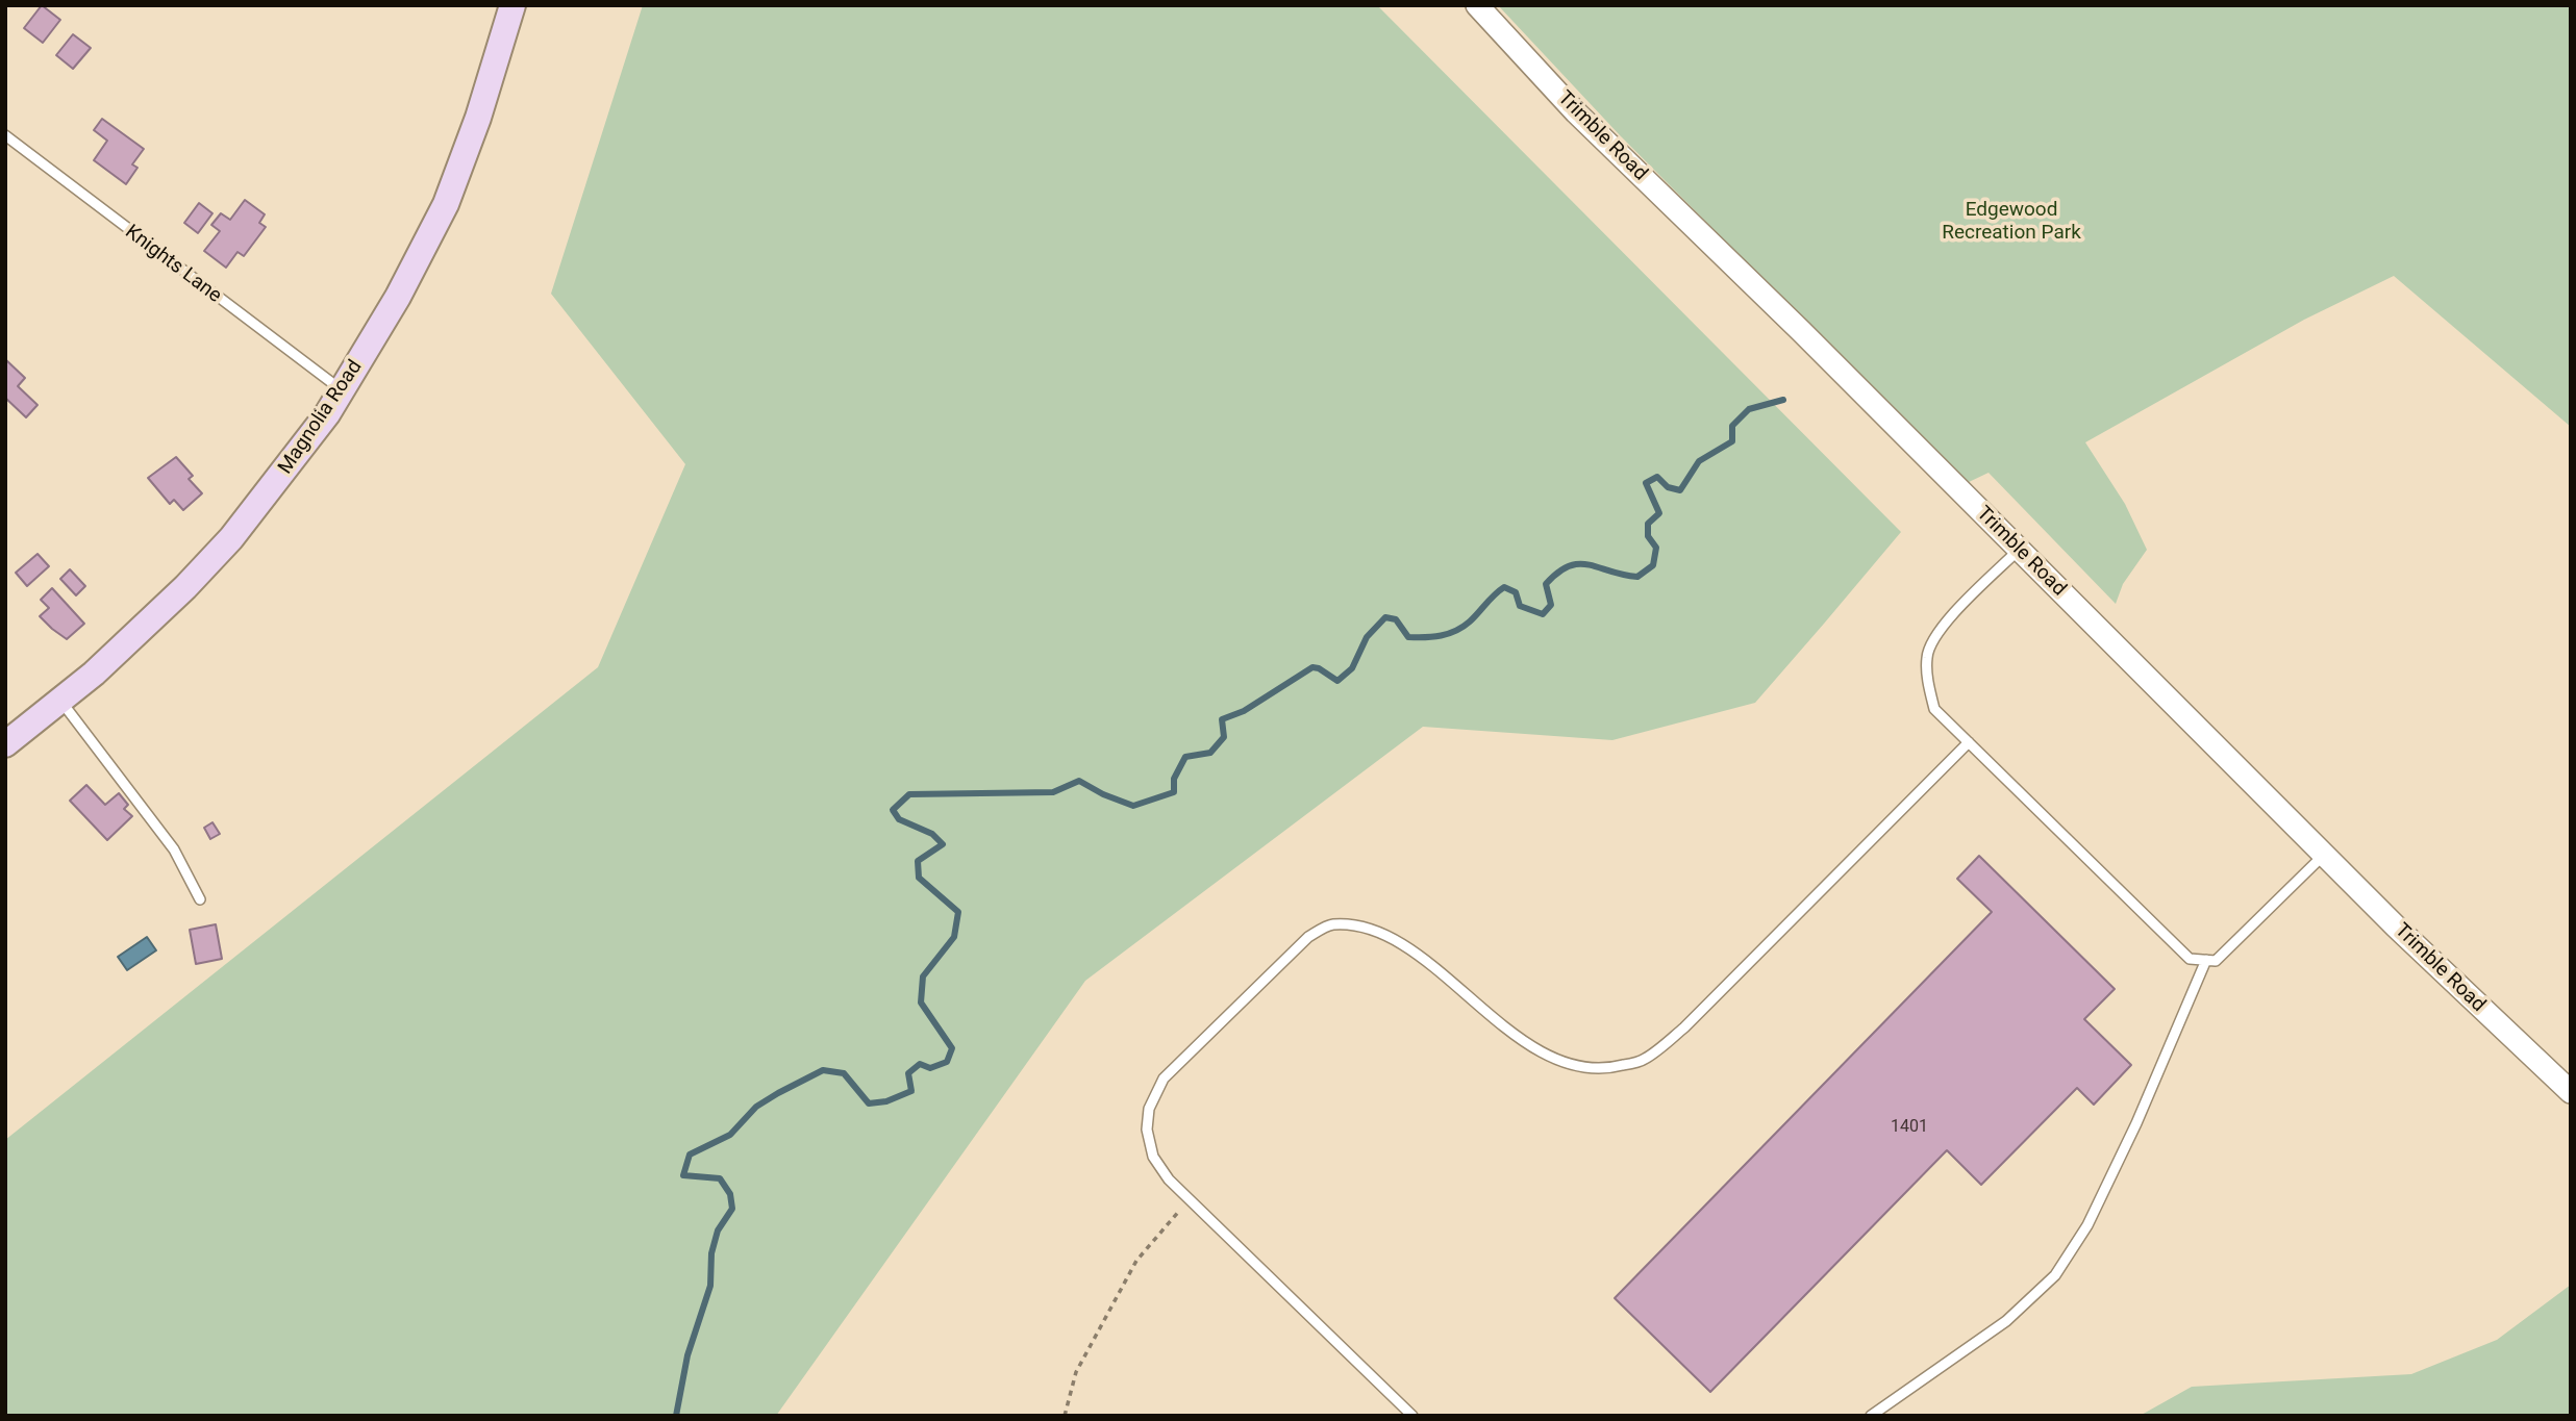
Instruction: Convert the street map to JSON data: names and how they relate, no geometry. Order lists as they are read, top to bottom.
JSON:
{
  "streets": {
    "main road": ["Magnolia Road"],
    "street": ["Trimble Road"],
    "lane": ["Knights Lane"]
  },
  "crossings": [
    ["Knights Lane", "Magnolia Road"]
  ],
  "parks": ["Edgewood Recreation Park"],
  "house_numbers": ["1401"]
}
